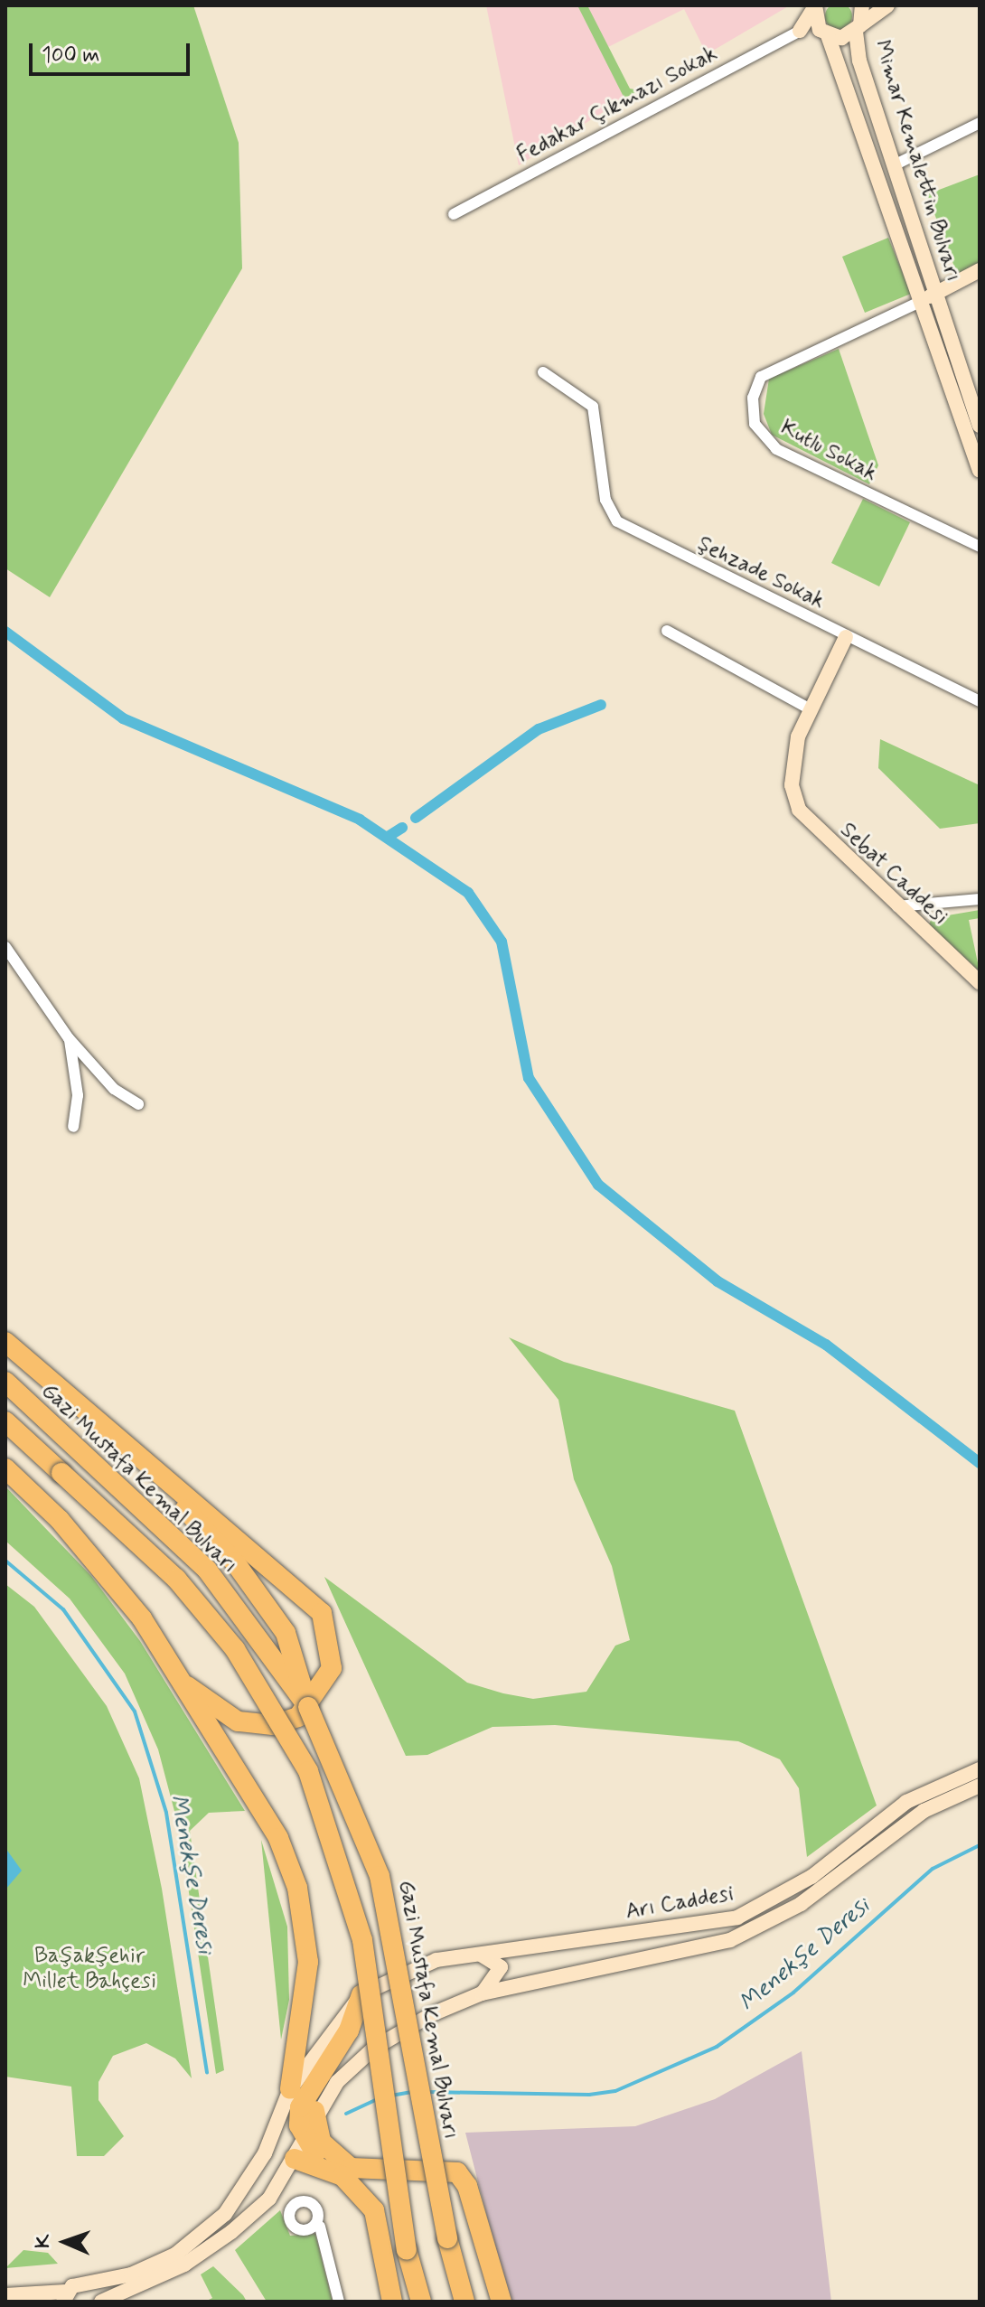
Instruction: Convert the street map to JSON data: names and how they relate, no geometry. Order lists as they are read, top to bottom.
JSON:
{
  "streets": {
    "highway": ["Gazi Mustafa Kemal Bulvarı"],
    "main road": ["Mimar Kemalettin Bulvarı", "Sebat Caddesi", "Arı Caddesi"],
    "street": ["Fedakar Çıkmazı Sokak", "Kutlu Sokak", "Şehzade Sokak"]
  },
  "crossings": [
    ["Mimar Kemalettin Bulvarı", "Kutlu Sokak"]
  ],
  "water": ["Menekşe Deresi"],
  "parks": ["Başakşehir Millet Bahçesi"],
  "scale_bar": "100 m",
  "north": "left"
}
